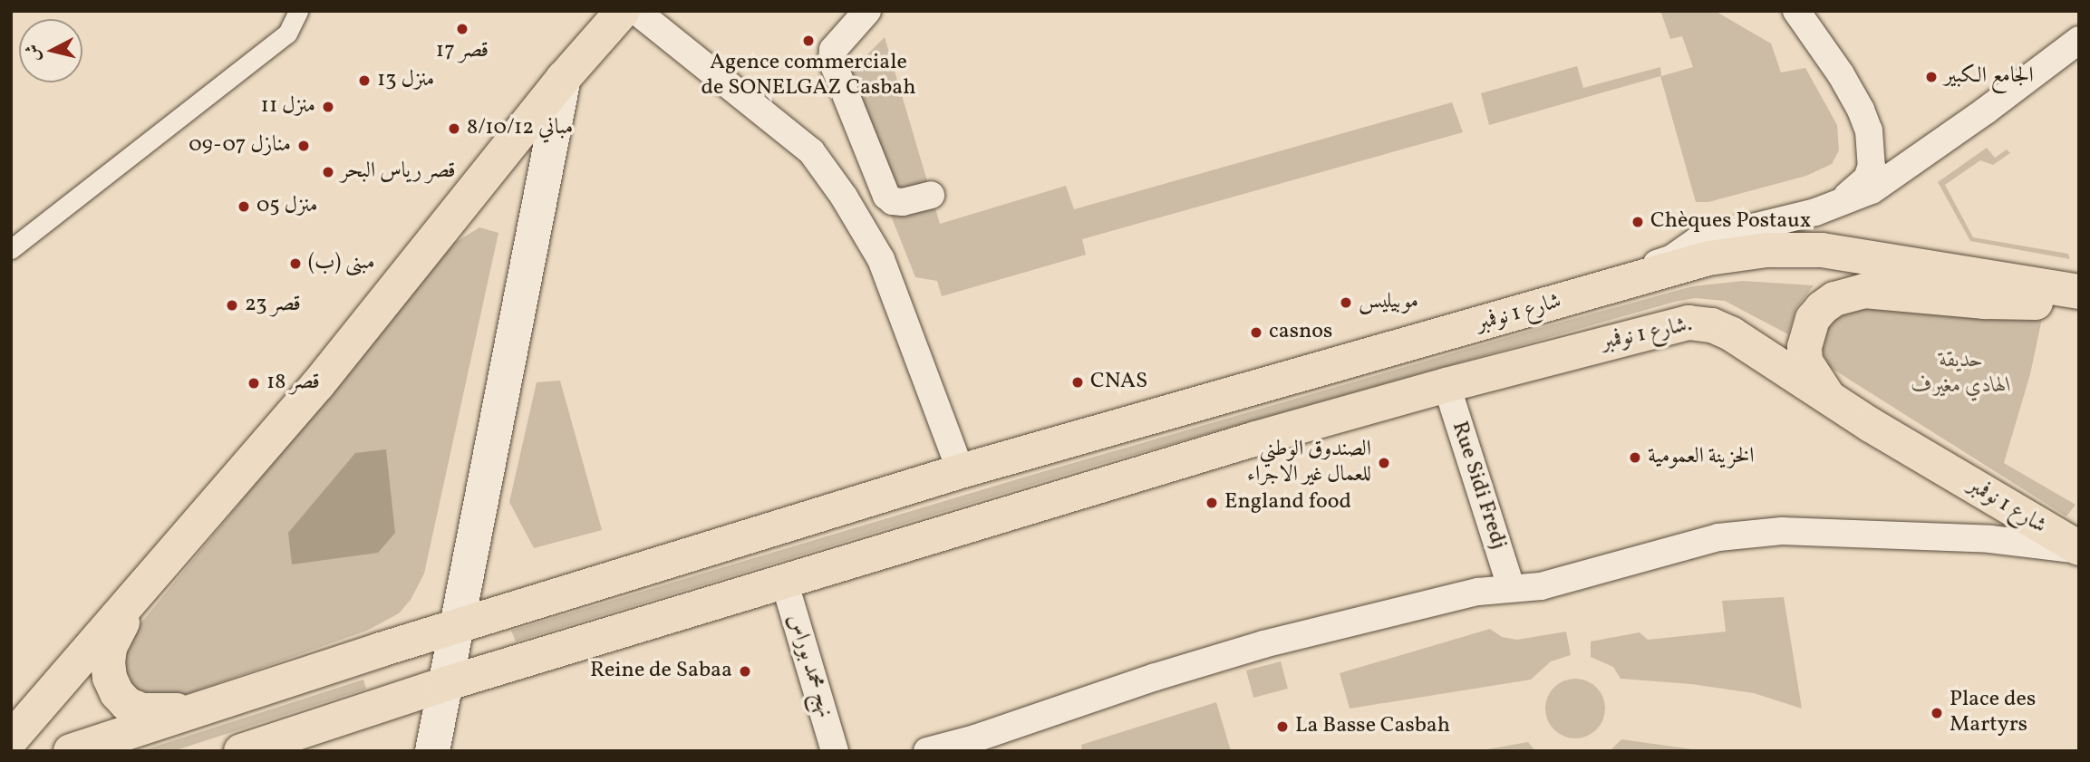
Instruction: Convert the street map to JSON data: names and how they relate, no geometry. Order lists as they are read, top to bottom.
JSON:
{
  "streets": {
    "main road": ["شارع 1 نوفمبر", "شارع 1 نوفمبر."],
    "street": ["Rue Sidi Fredj", "نهج محمد بوراس"]
  },
  "crossings": [
    ["شارع 1 نوفمبر", "شارع 1 نوفمبر."],
    ["شارع 1 نوفمبر.", "Rue Sidi Fredj"],
    ["شارع 1 نوفمبر.", "نهج محمد بوراس"]
  ],
  "parks": ["حديقة الهادي مغيرف"],
  "places": [
    "قصر 17",
    "Agence commerciale de SONELGAZ Casbah",
    "الجامع الكبير",
    "منزل 13",
    "منزل 11",
    "مباني 8/10/12",
    "منازل 07-09",
    "قصر رياس البحر",
    "منزل 05",
    "Chèques Postaux",
    "مبنى (ب)",
    "موبيليس",
    "قصر 23",
    "casnos",
    "CNAS",
    "قصر 18",
    "الخزينة العمومية",
    "الصندوق الوطني للعمال غير الاجراء",
    "England food",
    "Reine de Sabaa",
    "Place des Martyrs",
    "La Basse Casbah"
  ],
  "north": "left"
}
